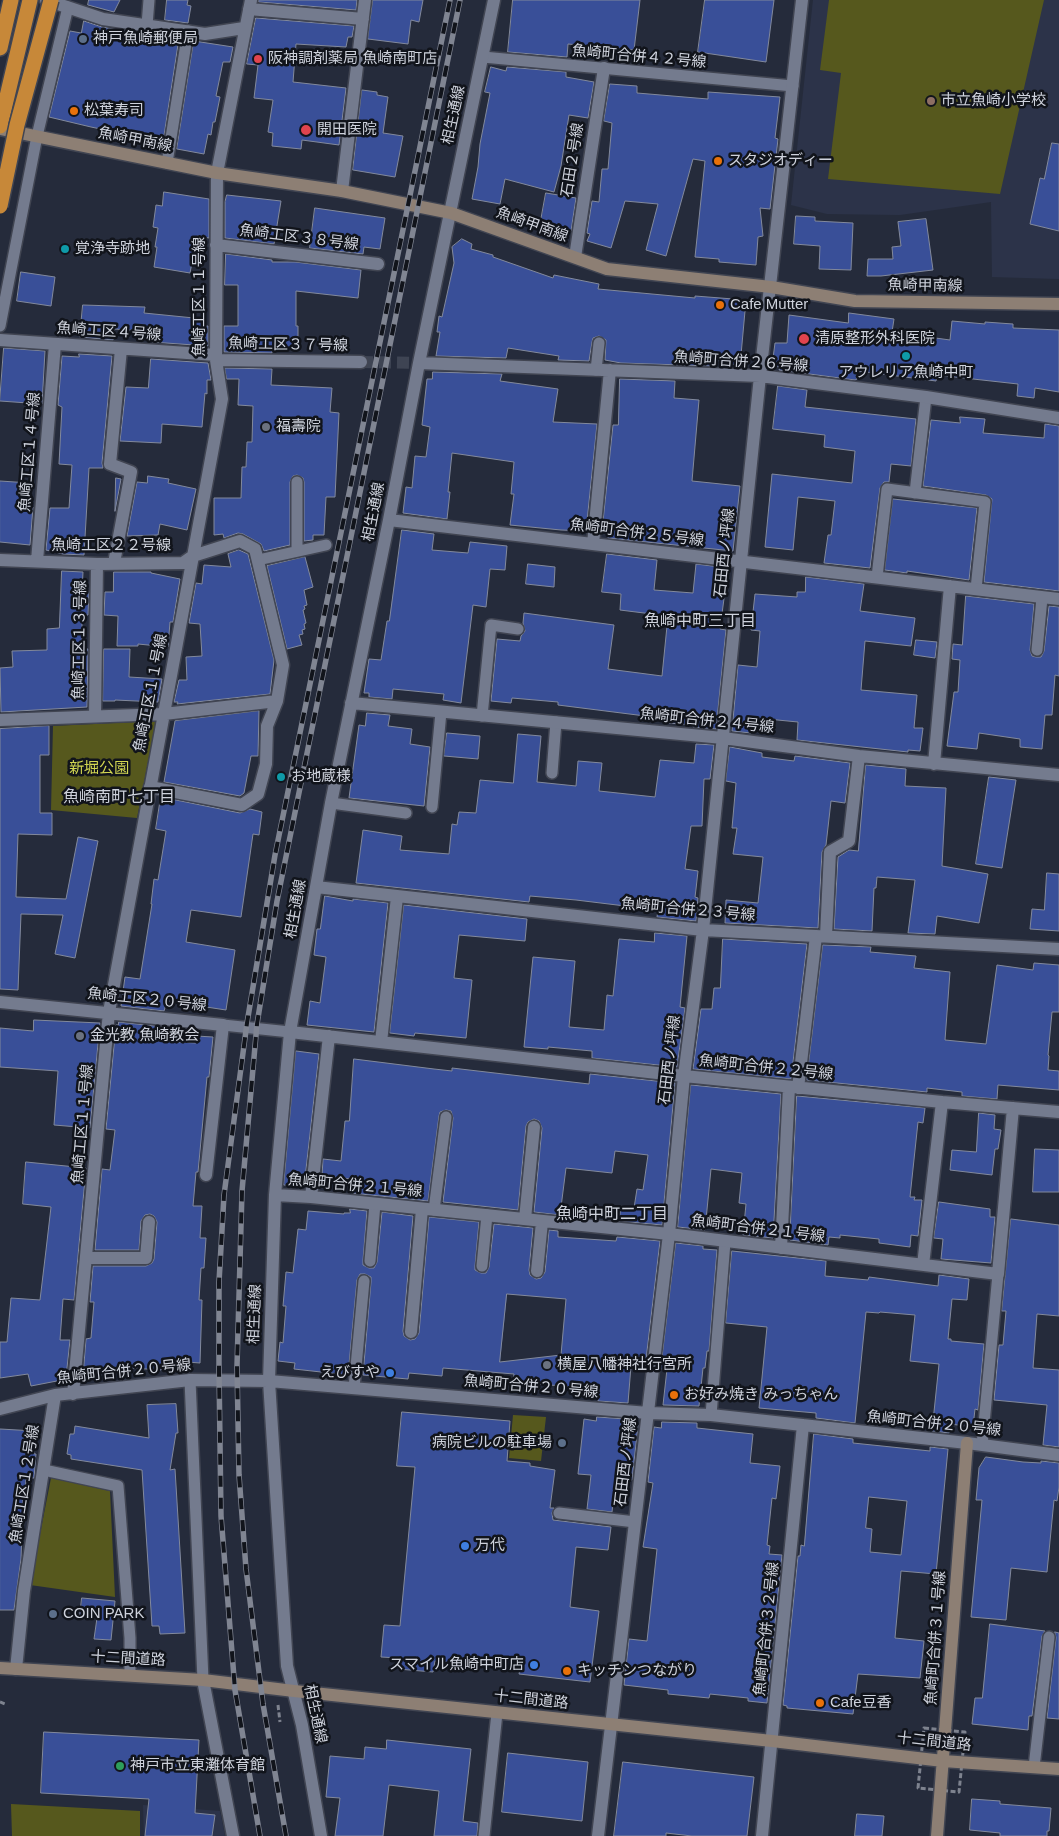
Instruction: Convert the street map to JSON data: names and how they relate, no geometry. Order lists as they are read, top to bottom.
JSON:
{
  "streets": {
    "street": [
      "相生通線",
      "魚崎甲南線",
      "石田２号線",
      "魚崎工区３８号線",
      "魚崎工区１１号線",
      "魚崎工区４号線",
      "魚崎工区３７号線",
      "魚崎町合併２６号線",
      "魚崎工区１４号線",
      "魚崎町合併２５号線",
      "魚崎工区２２号線",
      "石田西ノ坪線",
      "魚崎工区１３号線",
      "魚崎町合併２４号線",
      "魚崎町合併２３号線",
      "魚崎工区２０号線",
      "魚崎町合併２２号線",
      "魚崎町合併２１号線",
      "魚崎町合併２０号線",
      "魚崎工区１２号線",
      "魚崎町合併３２号線",
      "魚崎町合併３１号線",
      "十二間道路"
    ],
    "lane": ["魚崎町合併４２号線"]
  },
  "crossings": [
    ["魚崎町合併４２号線", "相生通線"],
    ["魚崎町合併４２号線", "石田２号線"],
    ["魚崎町合併４２号線", "石田西ノ坪線"],
    ["相生通線", "魚崎甲南線"],
    ["相生通線", "魚崎町合併２６号線"],
    ["相生通線", "魚崎町合併２５号線"],
    ["相生通線", "魚崎町合併２４号線"],
    ["相生通線", "魚崎町合併２３号線"],
    ["相生通線", "魚崎工区２０号線"],
    ["相生通線", "魚崎町合併２２号線"],
    ["相生通線", "魚崎町合併２１号線"],
    ["相生通線", "魚崎町合併２０号線"],
    ["相生通線", "十二間道路"],
    ["魚崎甲南線", "石田２号線"],
    ["魚崎甲南線", "魚崎工区１１号線"],
    ["魚崎甲南線", "石田西ノ坪線"],
    ["魚崎工区３８号線", "魚崎工区１１号線"],
    ["魚崎工区１１号線", "魚崎工区４号線"],
    ["魚崎工区１１号線", "魚崎工区３７号線"],
    ["魚崎工区１１号線", "魚崎工区２２号線"],
    ["魚崎工区１１号線", "魚崎工区２０号線"],
    ["魚崎工区１１号線", "魚崎町合併２０号線"],
    ["魚崎工区４号線", "魚崎工区３７号線"],
    ["魚崎工区４号線", "魚崎工区１４号線"],
    ["魚崎町合併２６号線", "石田西ノ坪線"],
    ["魚崎工区１４号線", "魚崎工区２２号線"],
    ["魚崎町合併２５号線", "石田西ノ坪線"],
    ["魚崎工区２２号線", "魚崎工区１３号線"],
    ["石田西ノ坪線", "魚崎町合併２４号線"],
    ["石田西ノ坪線", "魚崎町合併２３号線"],
    ["石田西ノ坪線", "魚崎町合併２２号線"],
    ["石田西ノ坪線", "魚崎町合併２１号線"],
    ["石田西ノ坪線", "魚崎町合併２０号線"],
    ["石田西ノ坪線", "十二間道路"],
    ["魚崎工区２０号線", "魚崎町合併２２号線"],
    ["魚崎町合併２０号線", "魚崎工区１２号線"],
    ["魚崎町合併２０号線", "魚崎町合併３２号線"],
    ["魚崎町合併２０号線", "魚崎町合併３１号線"],
    ["魚崎工区１２号線", "十二間道路"],
    ["魚崎町合併３２号線", "十二間道路"],
    ["魚崎町合併３１号線", "十二間道路"]
  ],
  "districts": ["魚崎中町三丁目", "魚崎南町七丁目", "魚崎中町二丁目"],
  "parks": ["新堀公園"],
  "places": [
    "神戸魚崎郵便局",
    "阪神調剤薬局 魚崎南町店",
    "市立魚崎小学校",
    "松葉寿司",
    "開田医院",
    "スタジオディー",
    "覚浄寺跡地",
    "Cafe Mutter",
    "清原整形外科医院",
    "アウレリア魚崎中町",
    "福壽院",
    "お地蔵様",
    "金光教 魚崎教会",
    "横屋八幡神社行宮所",
    "えびすや",
    "お好み焼き みっちゃん",
    "病院ビルの駐車場",
    "万代",
    "COIN PARK",
    "スマイル魚崎中町店",
    "キッチンつながり",
    "Cafe豆香",
    "神戸市立東灘体育館"
  ]
}
